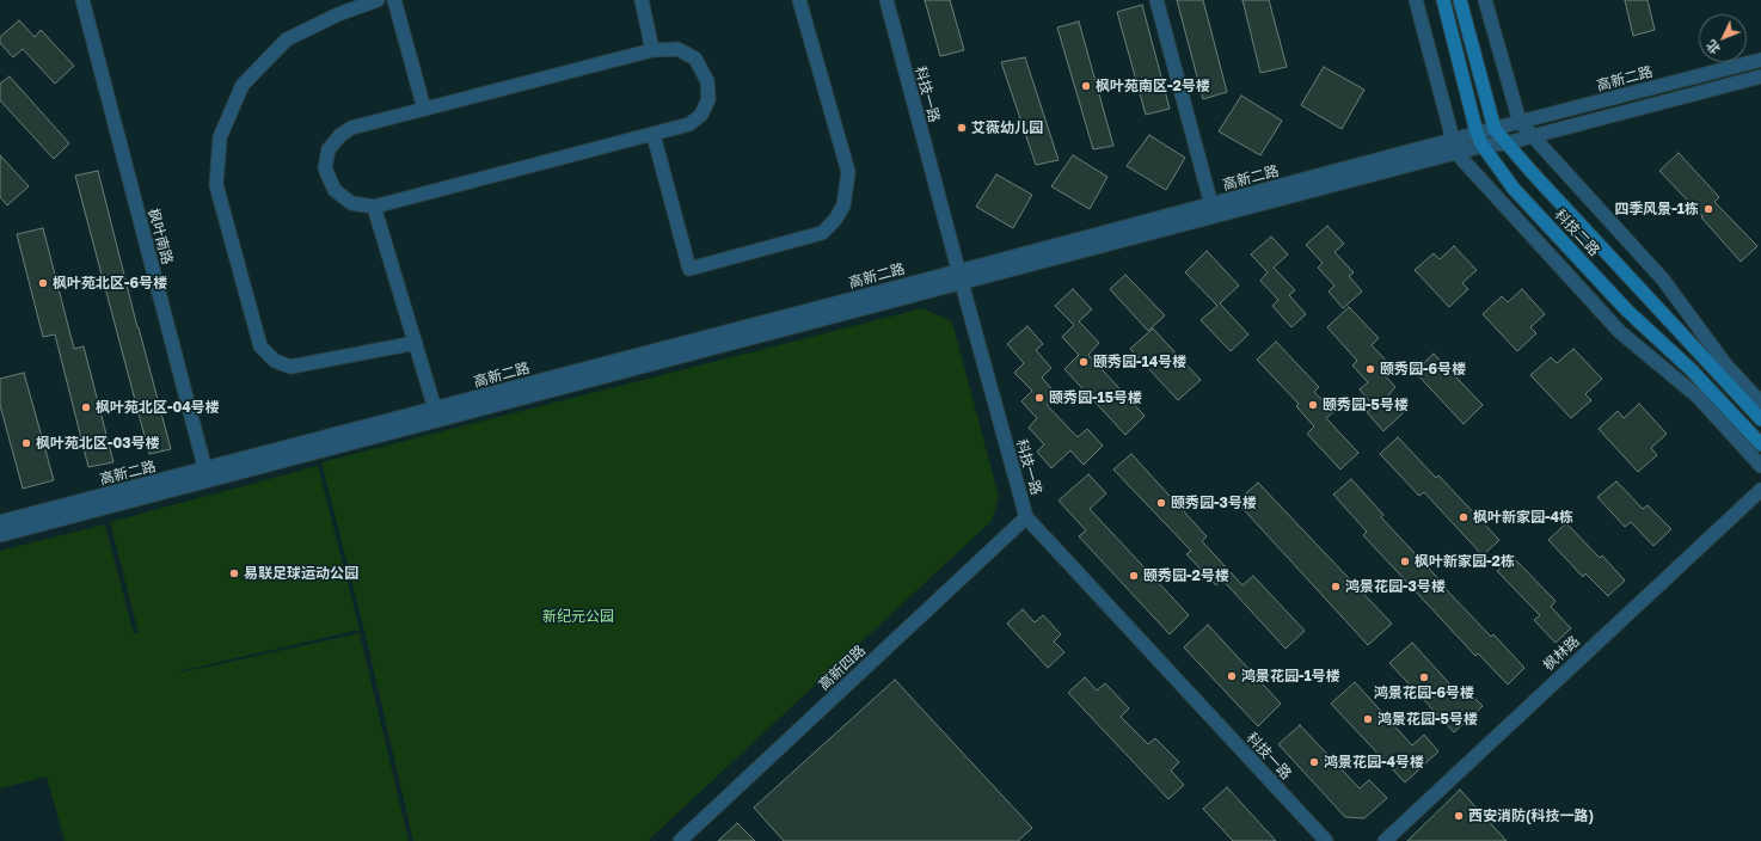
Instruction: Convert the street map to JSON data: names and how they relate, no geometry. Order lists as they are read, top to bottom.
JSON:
{
  "streets": {
    "main road": ["科技二路"],
    "street": [
      "高新二路",
      "科技一路",
      "枫叶南路",
      "枫林路",
      "高新四路"
    ]
  },
  "crossings": [
    ["高新二路", "科技一路"],
    ["高新二路", "科技二路"],
    ["高新二路", "枫叶南路"],
    ["科技一路", "高新四路"]
  ],
  "parks": ["新纪元公园"],
  "places": [
    "枫叶苑南区-2号楼",
    "艾薇幼儿园",
    "四季风景-1栋",
    "枫叶苑北区-6号楼",
    "颐秀园-14号楼",
    "颐秀园-6号楼",
    "颐秀园-15号楼",
    "颐秀园-5号楼",
    "枫叶苑北区-04号楼",
    "枫叶苑北区-03号楼",
    "颐秀园-3号楼",
    "枫叶新家园-4栋",
    "枫叶新家园-2栋",
    "易联足球运动公园",
    "颐秀园-2号楼",
    "鸿景花园-3号楼",
    "鸿景花园-1号楼",
    "鸿景花园-6号楼",
    "鸿景花园-5号楼",
    "鸿景花园-4号楼",
    "西安消防(科技一路)"
  ],
  "north": "bottom left"
}
